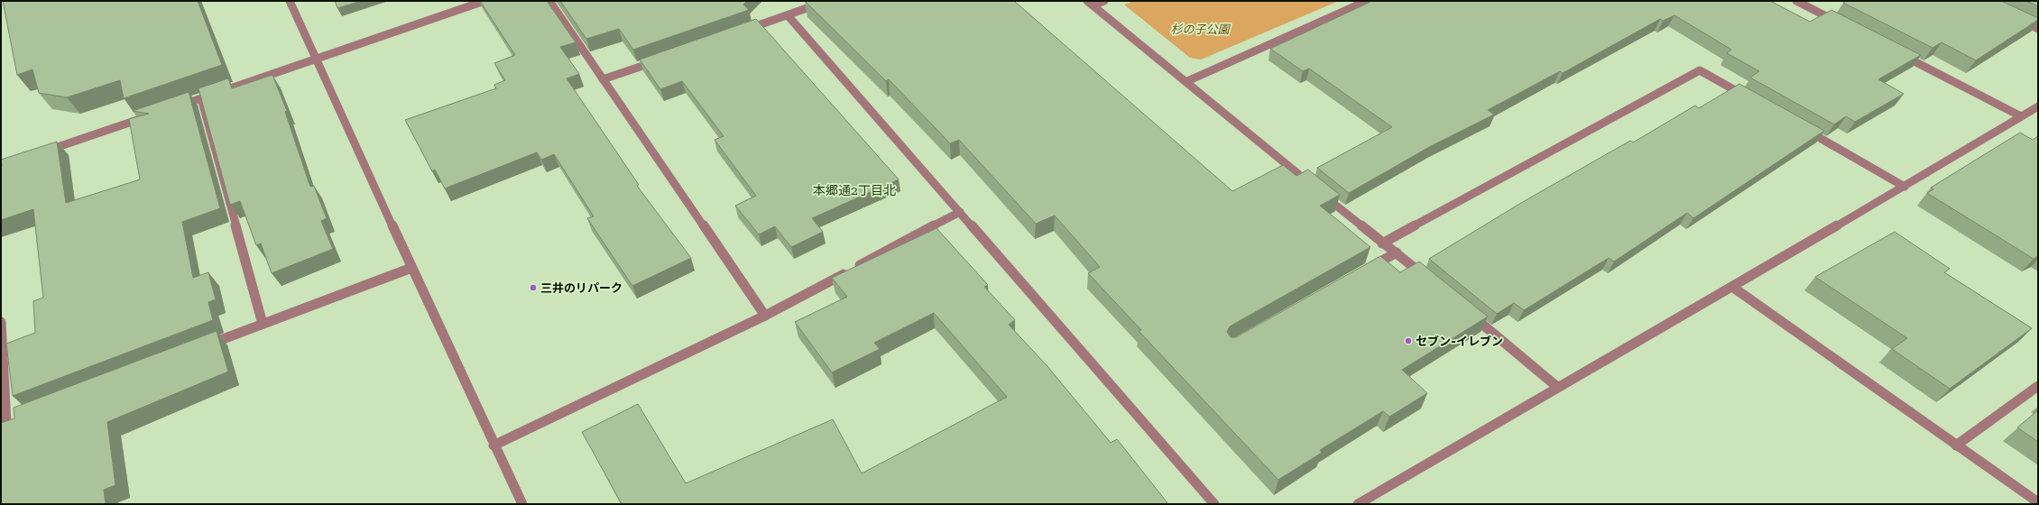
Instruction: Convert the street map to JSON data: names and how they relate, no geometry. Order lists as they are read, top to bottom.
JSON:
{
  "districts": ["本郷通2丁目北"],
  "parks": ["杉の子公園"],
  "places": ["三井のリパーク", "セブン-イレブン"]
}
